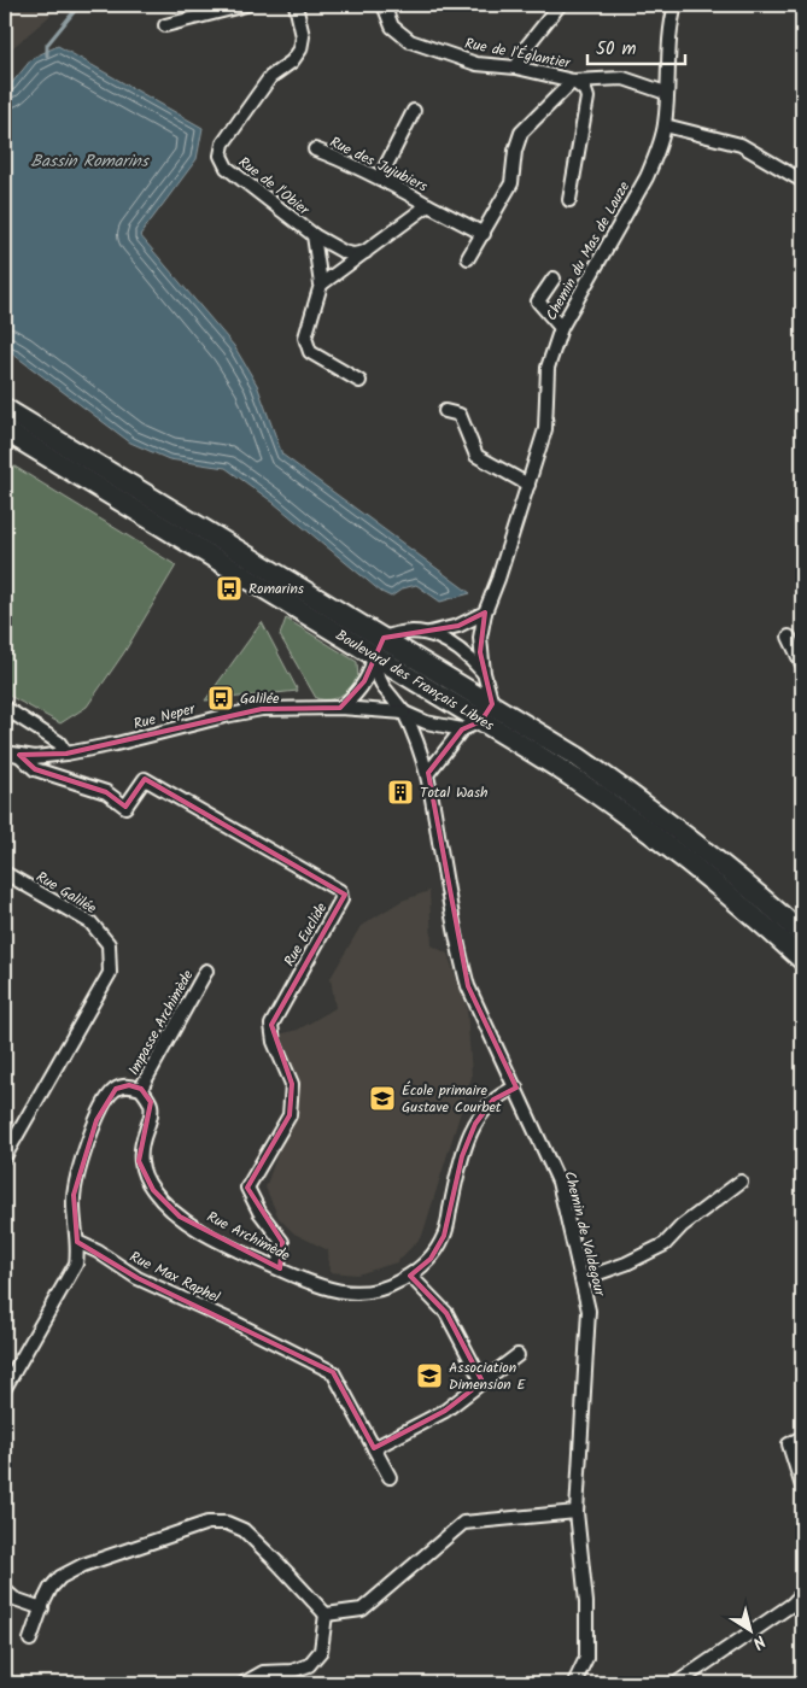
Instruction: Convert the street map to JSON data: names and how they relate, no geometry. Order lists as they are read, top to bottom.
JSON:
{
  "streets": {
    "main road": ["Boulevard des Français Libres"],
    "street": [
      "Rue de l'Églantier",
      "Rue des Jujubiers",
      "Rue de l'Obier",
      "Chemin du Mas de Lauze",
      "Rue Neper",
      "Rue Galilée",
      "Rue Euclide",
      "Impasse Archimède",
      "Chemin de Valdegour",
      "Rue Archimède",
      "Rue Max Raphel"
    ]
  },
  "crossings": [
    ["Rue de l'Églantier", "Chemin du Mas de Lauze"],
    ["Chemin du Mas de Lauze", "Boulevard des Français Libres"],
    ["Boulevard des Français Libres", "Chemin de Valdegour"],
    ["Rue Neper", "Chemin de Valdegour"],
    ["Rue Euclide", "Rue Archimède"],
    ["Impasse Archimède", "Rue Archimède"],
    ["Chemin de Valdegour", "Rue Archimède"]
  ],
  "water": ["Bassin Romarins"],
  "places": {
    "bus stop": ["Romarins", "Galilée"],
    "building": ["Total Wash"],
    "school or university": ["École primaire Gustave Courbet", "Association Dimension E"]
  },
  "scale_bar": "50 m",
  "north": "bottom right"
}
